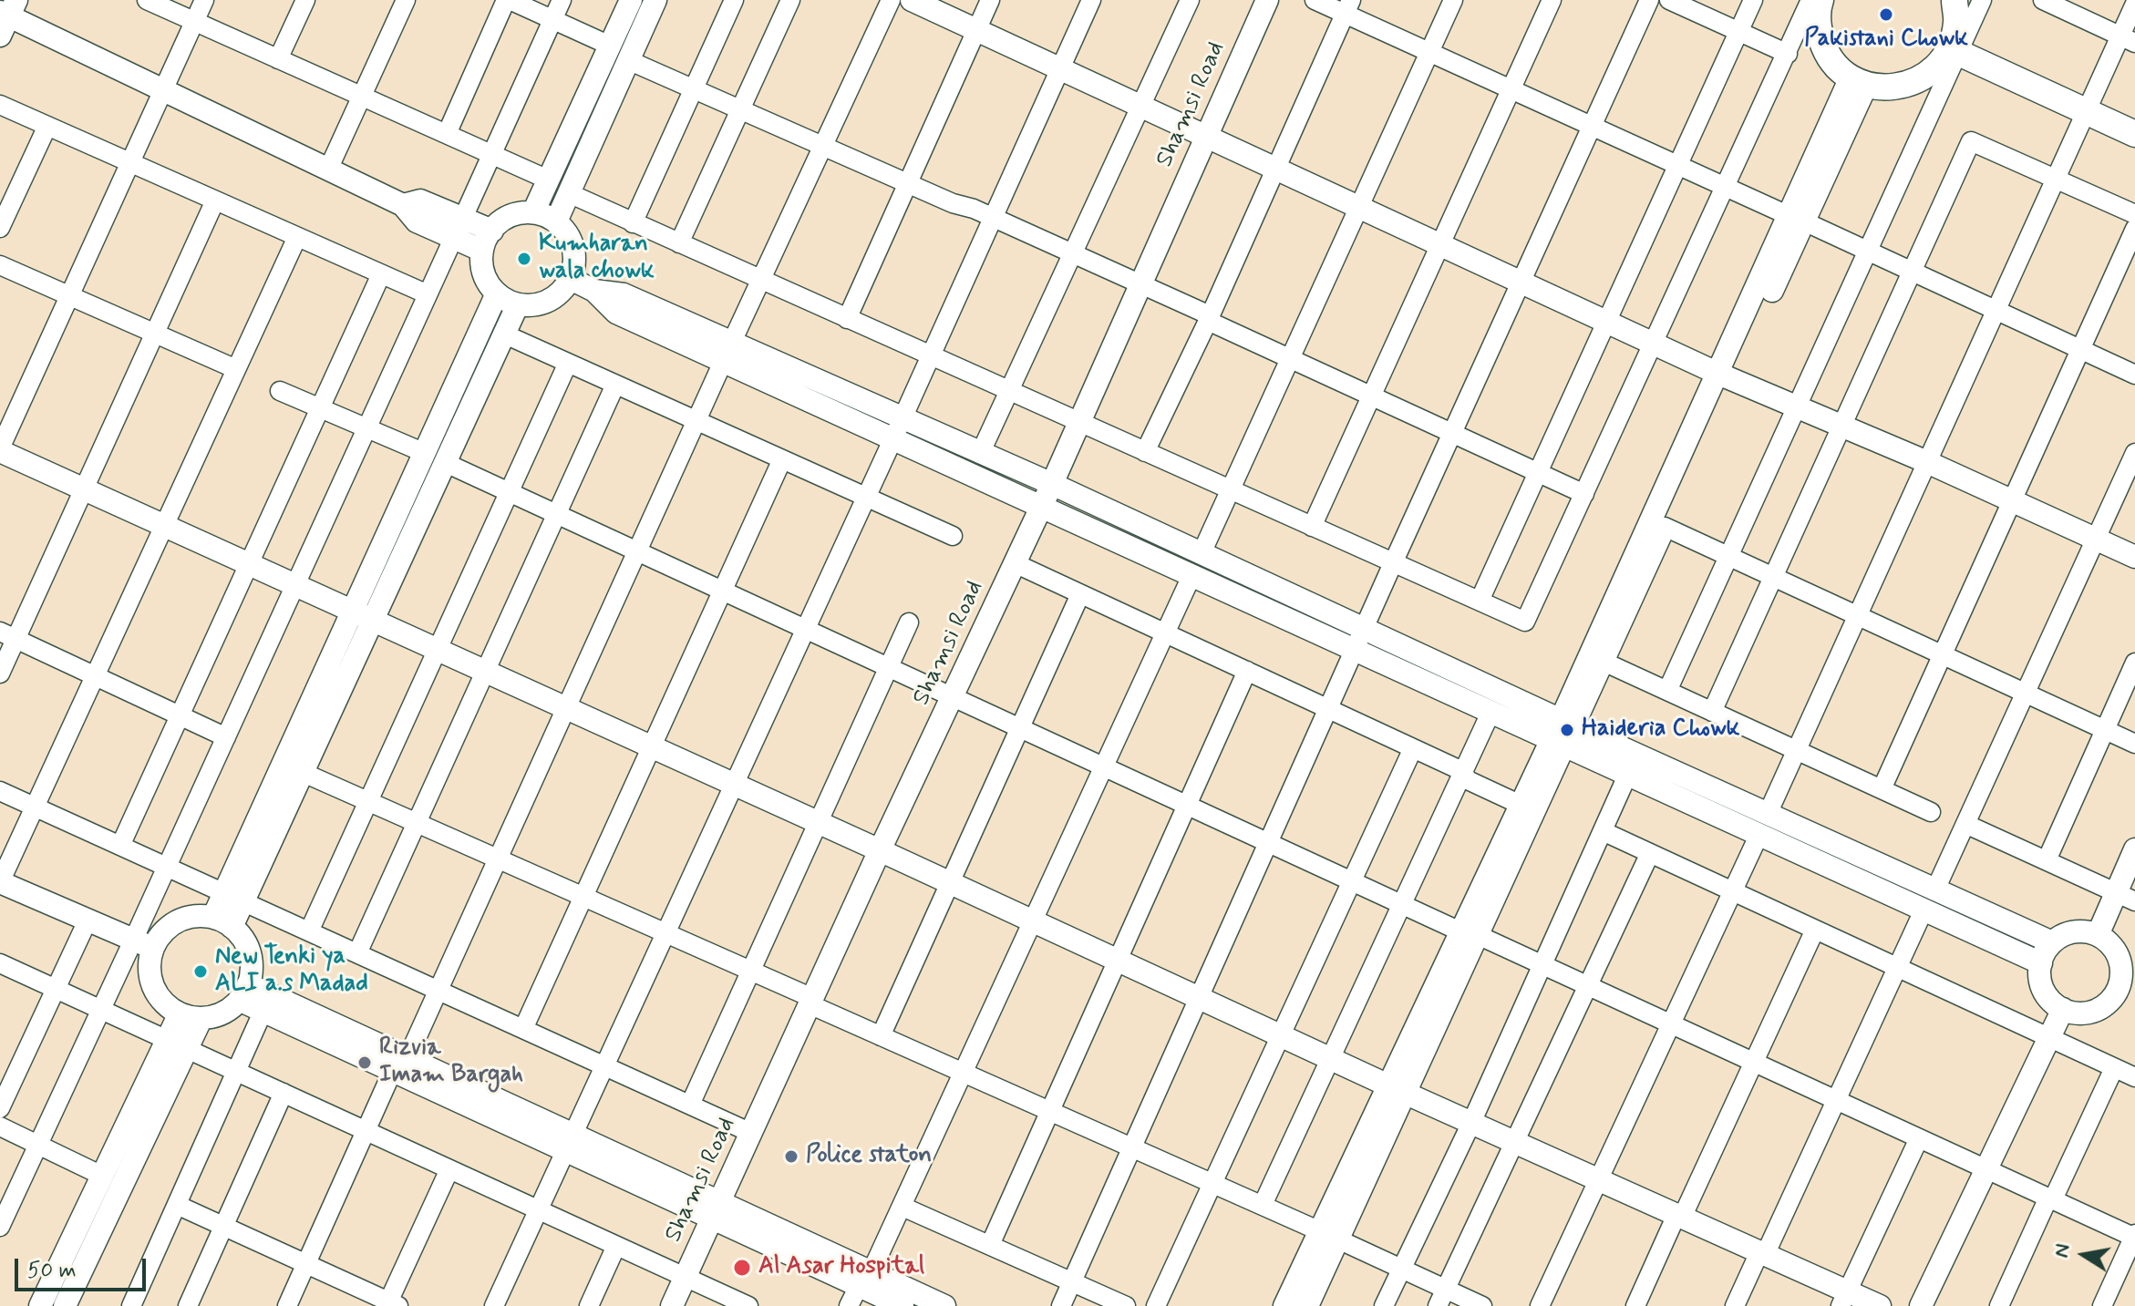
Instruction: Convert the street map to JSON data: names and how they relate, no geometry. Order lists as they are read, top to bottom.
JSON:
{
  "streets": {
    "street": ["Shamsi Road"]
  },
  "places": [
    "Pakistani Chowk",
    "Kumharan wala chowk",
    "Haideria Chowk",
    "New Tenki ya ALI a.s Madad",
    "Rizvia Imam Bargah",
    "Police staton",
    "Al Asar Hospital"
  ],
  "scale_bar": "50 m",
  "north": "left"
}
